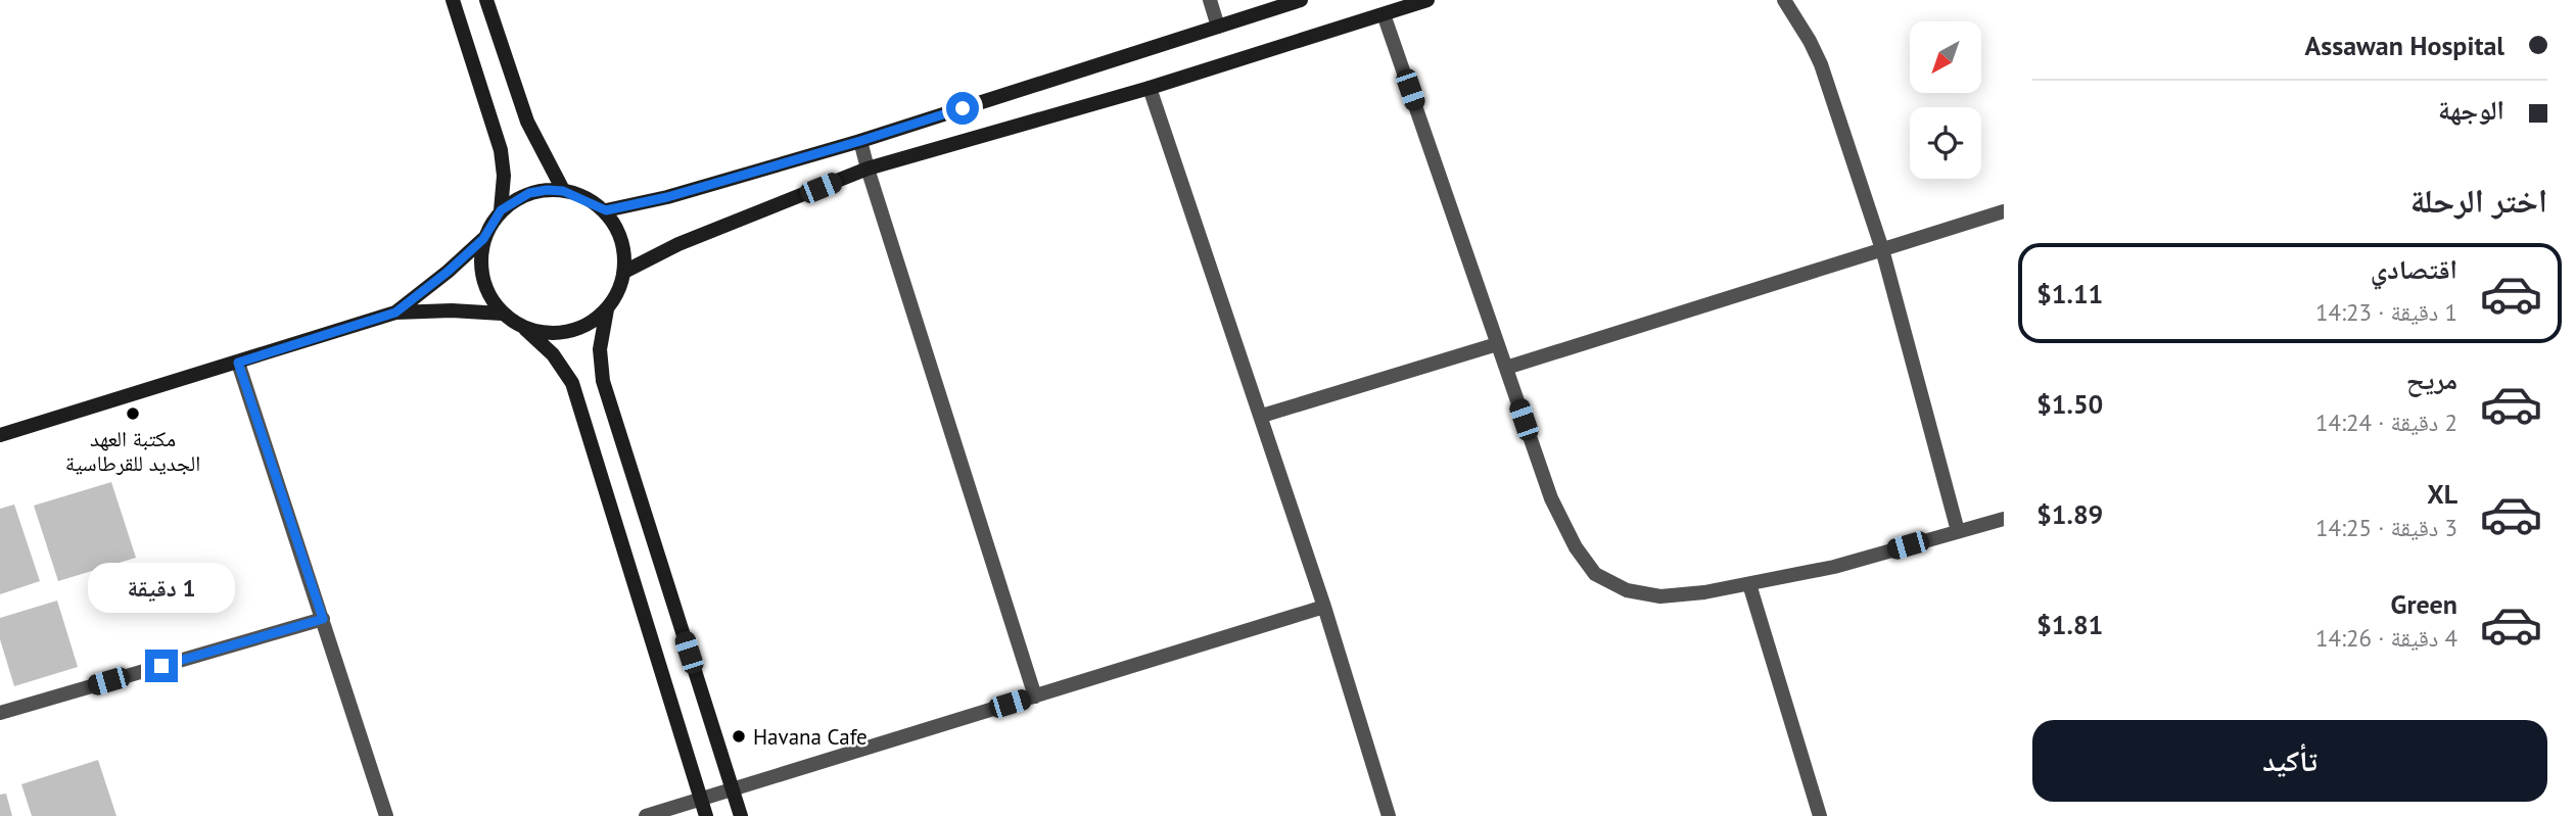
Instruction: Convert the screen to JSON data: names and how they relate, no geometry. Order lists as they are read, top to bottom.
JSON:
{
  "places": ["مكتبة العهد الجديد للقرطاسية", "Havana Cafe"],
  "north": "bottom left",
  "page": {
    "banner": ["Assawan Hospital", "الوجهة"],
    "heading": "اختر الرحلة",
    "list": [
      {
        "name": "اقتصادي",
        "note": "1 دقيقة · 14:23",
        "value": "$1.11"
      },
      {
        "name": "مريح",
        "note": "2 دقيقة · 14:24",
        "value": "$1.50"
      },
      {
        "name": "XL",
        "note": "3 دقيقة · 14:25",
        "value": "$1.89"
      },
      {
        "name": "Green",
        "note": "4 دقيقة · 14:26",
        "value": "$1.81"
      }
    ],
    "bubble": "1 دقيقة",
    "buttons": "تأكيد"
  }
}
